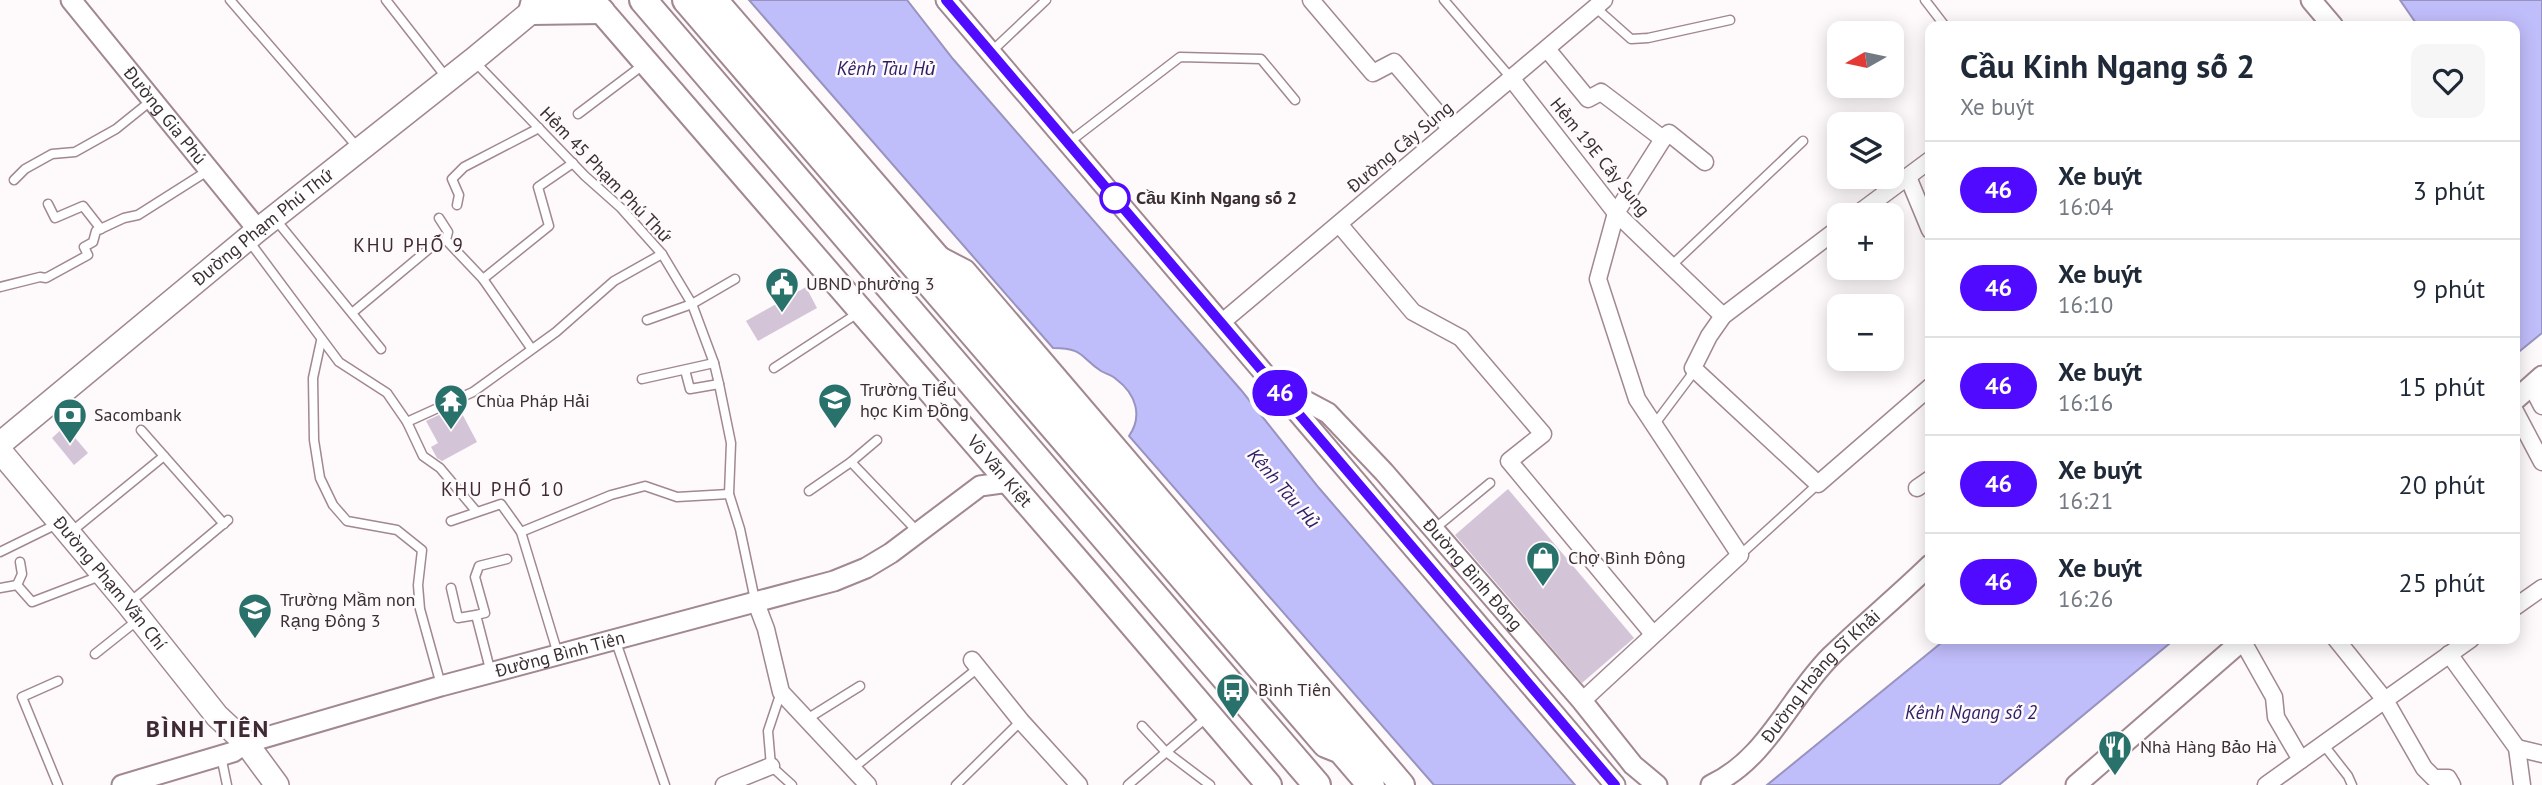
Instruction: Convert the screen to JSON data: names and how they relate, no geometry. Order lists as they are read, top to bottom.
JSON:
{
  "streets": {
    "highway": ["Võ Văn Kiệt"],
    "main road": ["Đường Phạm Phú Thứ", "Đường Phạm Văn Chí"],
    "street": [
      "Đường Gia Phú",
      "Đường Cây Sung",
      "Hẻm 19E Cây Sung",
      "Đường Bình Đông",
      "Đường Bình Tiên",
      "Đường Hoàng Sĩ Khải"
    ],
    "lane": ["Hẻm 45 Phạm Phú Thứ"]
  },
  "crossings": [
    ["Đường Gia Phú", "Đường Phạm Phú Thứ"],
    ["Đường Cây Sung", "Hẻm 19E Cây Sung"],
    ["Đường Cây Sung", "Đường Bình Đông"],
    ["Hẻm 45 Phạm Phú Thứ", "Đường Phạm Phú Thứ"],
    ["Hẻm 45 Phạm Phú Thứ", "Đường Bình Tiên"],
    ["Võ Văn Kiệt", "Đường Bình Tiên"],
    ["Đường Phạm Văn Chí", "Đường Bình Tiên"]
  ],
  "districts": ["KHU PHỐ 9", "KHU PHỐ 10", "BÌNH TIÊN"],
  "water": ["Kênh Tàu Hủ", "Kênh Ngang số 2"],
  "places": {
    "other": ["Cầu Kinh Ngang số 2"],
    "public building": ["UBND phường 3"],
    "school or university": ["Trường Tiểu học Kim Đồng", "Trường Mầm non Rạng Đông 3"],
    "temple": ["Chùa Pháp Hải"],
    "bank": ["Sacombank"],
    "shop": ["Chợ Bình Đông"],
    "bus stop": ["Bình Tiên"],
    "restaurant": ["Nhà Hàng Bảo Hà"]
  },
  "lines": ["bus line 46"],
  "north": "left",
  "page": {
    "on_map": "46",
    "map_buttons": ["+", "−"],
    "heading": ["Cầu Kinh Ngang số 2", "Xe buýt"],
    "list": [
      {
        "mark": "46",
        "name": "Xe buýt",
        "note": "16:04",
        "value": "3 phút"
      },
      {
        "mark": "46",
        "name": "Xe buýt",
        "note": "16:10",
        "value": "9 phút"
      },
      {
        "mark": "46",
        "name": "Xe buýt",
        "note": "16:16",
        "value": "15 phút"
      },
      {
        "mark": "46",
        "name": "Xe buýt",
        "note": "16:21",
        "value": "20 phút"
      },
      {
        "mark": "46",
        "name": "Xe buýt",
        "note": "16:26",
        "value": "25 phút"
      }
    ]
  }
}
